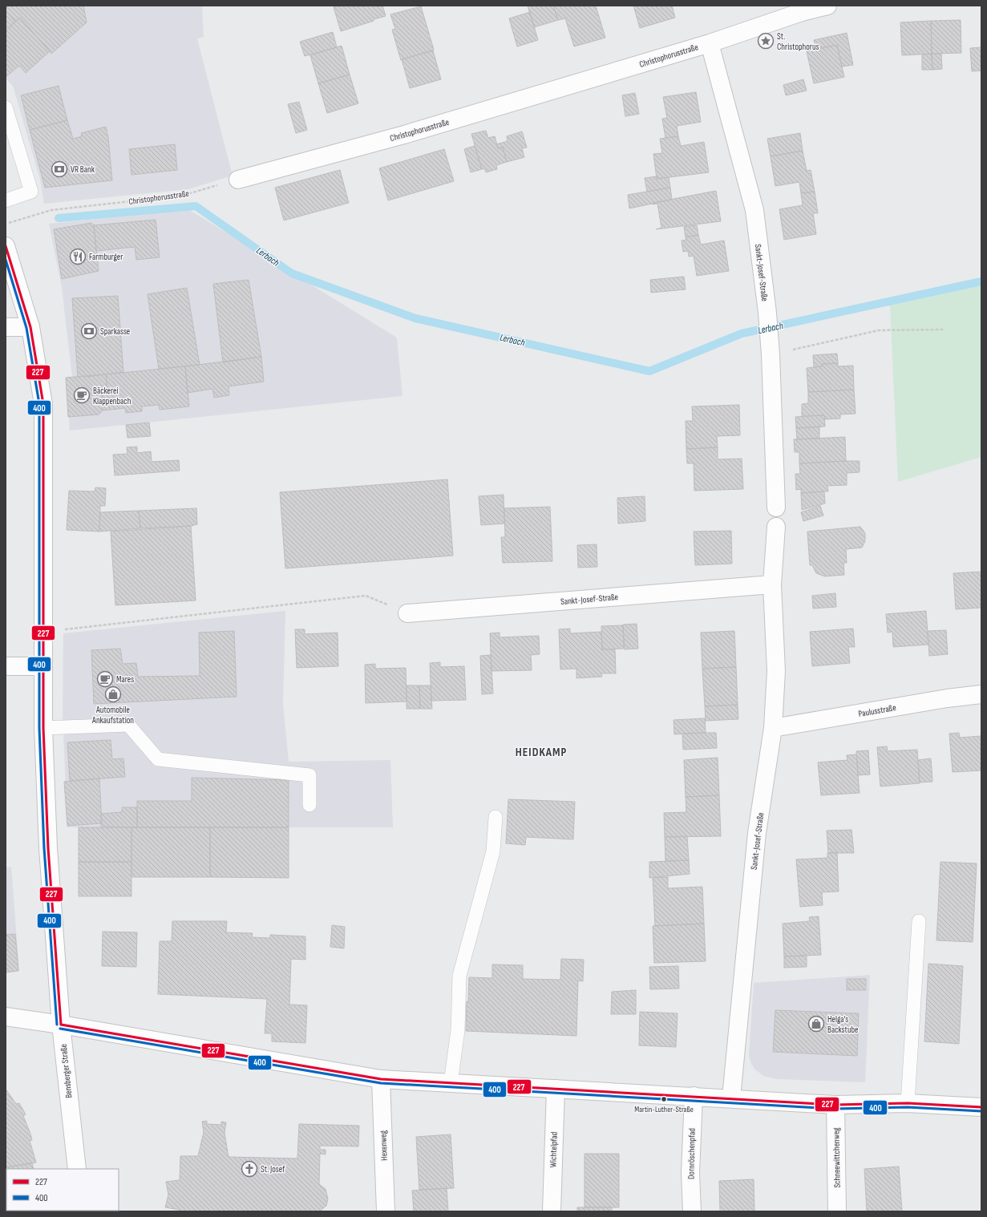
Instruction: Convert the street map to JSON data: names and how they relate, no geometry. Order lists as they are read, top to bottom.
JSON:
{
  "streets": {
    "street": [
      "Christophorusstraße",
      "Sankt-Josef-Straße",
      "Paulusstraße",
      "Bensberger Straße",
      "Hexenweg",
      "Wichtelpfad",
      "Dornröschenpfad",
      "Schneewittchenweg"
    ]
  },
  "crossings": [
    ["Christophorusstraße", "Sankt-Josef-Straße"],
    ["Sankt-Josef-Straße", "Paulusstraße"]
  ],
  "districts": ["HEIDKAMP"],
  "water": ["Lerbach"],
  "places": {
    "place": ["St. Christophorus"],
    "bank": ["VR Bank", "Sparkasse"],
    "restaurant": ["Farmburger"],
    "cafe": ["Bäckerei Klappenbach", "Mares"],
    "shop": ["Automobile Ankaufstation", "Helga's Backstube"],
    "other": ["Martin-Luther-Straße"],
    "church": ["St. Josef"]
  },
  "lines": ["transit line 227", "transit line 400"],
  "legend": ["227", "400"]
}
